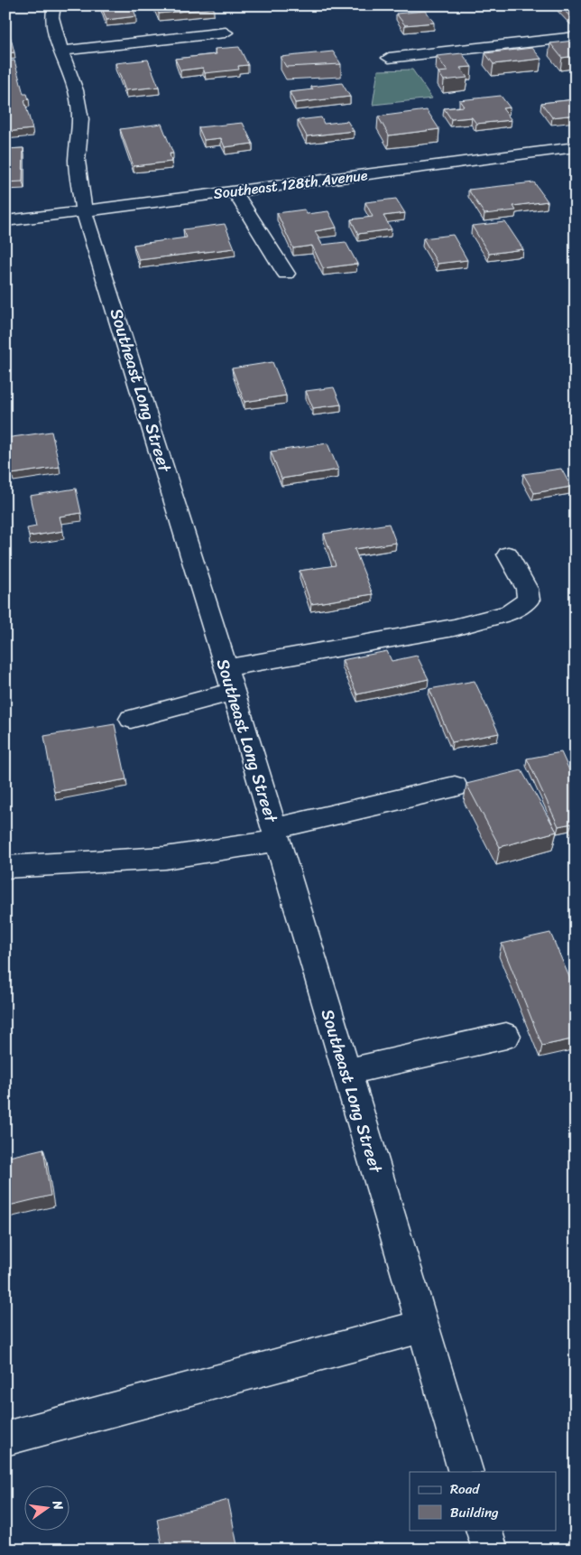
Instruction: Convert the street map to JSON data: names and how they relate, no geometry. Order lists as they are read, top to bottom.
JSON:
{
  "streets": {
    "street": ["Southeast 128th Avenue", "Southeast Long Street"]
  },
  "crossings": [
    ["Southeast 128th Avenue", "Southeast Long Street"]
  ],
  "legend": ["Road", "Building"],
  "north": "right"
}
